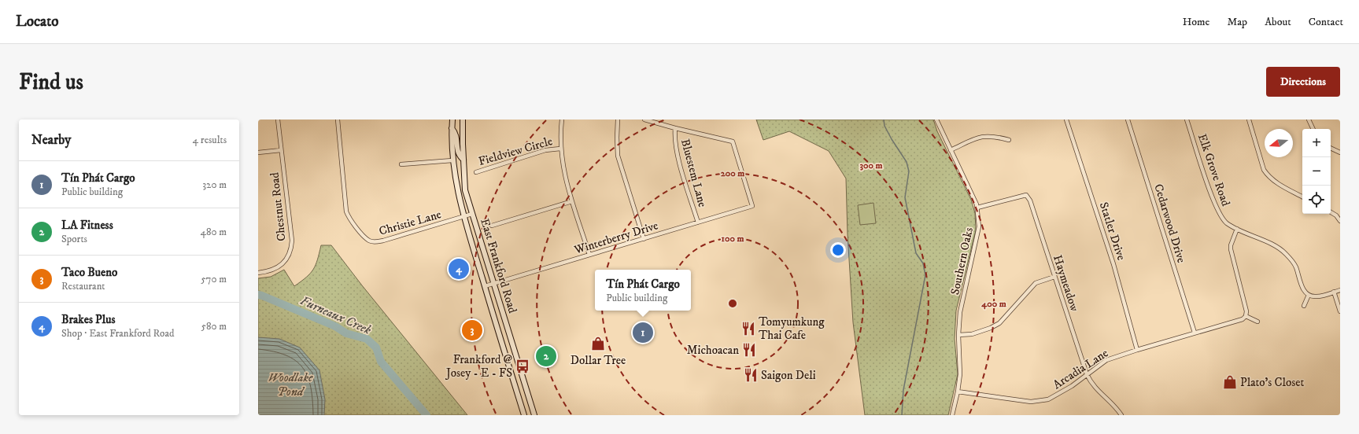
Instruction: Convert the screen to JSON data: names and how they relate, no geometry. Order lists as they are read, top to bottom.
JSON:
{
  "streets": {
    "main road": ["East Frankford Road"],
    "street": [
      "Fieldview Circle",
      "Elk Grove Road",
      "Bluestem Lane",
      "Chestnut Road",
      "Christie Lane",
      "Cedarwood Drive",
      "Statler Drive",
      "Winterberry Drive",
      "Southern Oaks",
      "Haymeadow",
      "Arcadia Lane"
    ]
  },
  "crossings": [
    ["Bluestem Lane", "Winterberry Drive"],
    ["Christie Lane", "East Frankford Road"],
    ["Cedarwood Drive", "Arcadia Lane"],
    ["Statler Drive", "Arcadia Lane"],
    ["Winterberry Drive", "East Frankford Road"],
    ["Southern Oaks", "Haymeadow"],
    ["Southern Oaks", "Arcadia Lane"],
    ["Haymeadow", "Arcadia Lane"]
  ],
  "water": ["Furneaux Creek", "Woodlake Pond"],
  "places": {
    "restaurant": ["Tomyumkung Thai Cafe", "Michoacan", "Saigon Deli"],
    "shop": ["Dollar Tree", "Plato's Closet"],
    "bus stop": ["Frankford @ Josey - E - FS"]
  },
  "north": "left",
  "page": {
    "header": "Locato",
    "nav": [
      "Home",
      "Map",
      "About",
      "Contact"
    ],
    "buttons": "Directions",
    "title": "Find us",
    "heading": ["Nearby", "4 results"],
    "map_buttons": ["+", "−"],
    "list": [
      {
        "mark": "1",
        "name": "Tín Phát Cargo",
        "note": "Public building",
        "value": "320 m"
      },
      {
        "mark": "2",
        "name": "LA Fitness",
        "note": "Sports",
        "value": "480 m"
      },
      {
        "mark": "3",
        "name": "Taco Bueno",
        "note": "Restaurant",
        "value": "570 m"
      },
      {
        "mark": "4",
        "name": "Brakes Plus",
        "note": "Shop · East Frankford Road",
        "value": "580 m"
      }
    ],
    "pins": [
      "4",
      "3",
      "1",
      "2"
    ],
    "popup": ["Tín Phát Cargo", "Public building"]
  },
  "rings": [
    "300 m",
    "200 m",
    "100 m",
    "400 m"
  ]
}
